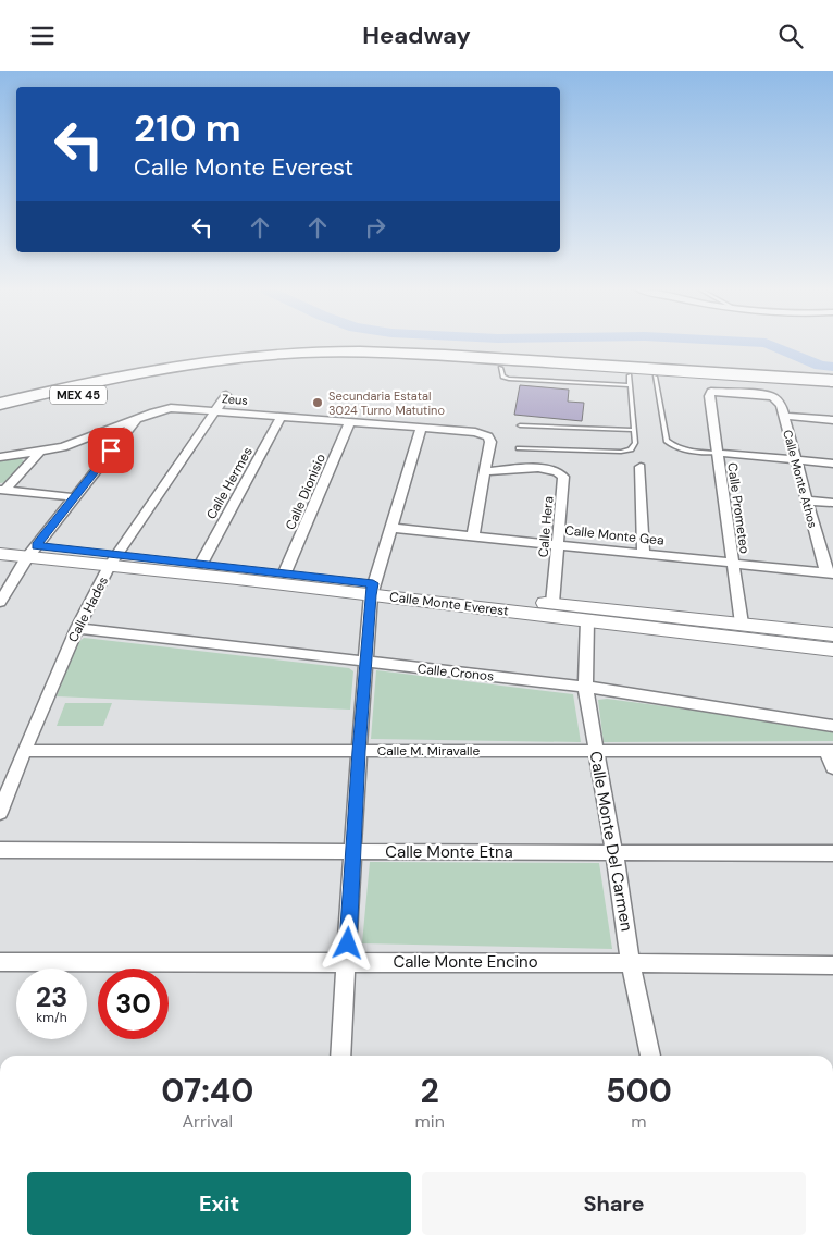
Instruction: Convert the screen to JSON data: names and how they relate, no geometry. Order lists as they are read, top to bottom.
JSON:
{
  "streets": {
    "highway": ["MEX 45"],
    "street": [
      "Zeus",
      "Calle Monte Athos",
      "Calle Hermes",
      "Calle Dionisio",
      "Calle Prometeo",
      "Calle Hera",
      "Calle Monte Gea",
      "Calle Monte Everest",
      "Calle Hades",
      "Calle Cronos",
      "Calle M. Miravalle",
      "Calle Monte Del Carmen",
      "Calle Monte Etna",
      "Calle Monte Encino"
    ]
  },
  "crossings": [
    ["Zeus", "Calle Hermes"],
    ["Zeus", "Calle Dionisio"],
    ["Zeus", "Calle Hera"],
    ["Zeus", "Calle Hades"],
    ["Calle Monte Athos", "Calle Prometeo"],
    ["Calle Monte Athos", "Calle Monte Gea"],
    ["Calle Hermes", "Calle Monte Everest"],
    ["Calle Dionisio", "Calle Monte Everest"],
    ["Calle Prometeo", "Calle Monte Gea"],
    ["Calle Prometeo", "Calle Monte Everest"],
    ["Calle Hera", "Calle Monte Gea"],
    ["Calle Hera", "Calle Monte Everest"],
    ["Calle Monte Everest", "Calle Hades"],
    ["Calle Monte Everest", "Calle Monte Del Carmen"],
    ["Calle Hades", "Calle Cronos"],
    ["Calle Hades", "Calle M. Miravalle"],
    ["Calle Cronos", "Calle Monte Del Carmen"],
    ["Calle M. Miravalle", "Calle Monte Del Carmen"],
    ["Calle Monte Del Carmen", "Calle Monte Etna"],
    ["Calle Monte Del Carmen", "Calle Monte Encino"]
  ],
  "places": ["Secundaria Estatal 3024 Turno Matutino"],
  "page": {
    "header": "Headway",
    "turn": ["210 m", "Calle Monte Everest"],
    "speed": "23 km/h",
    "limit": "30",
    "eta": [
      "07:40",
      "Arrival",
      "2",
      "min",
      "500",
      "m"
    ],
    "buttons": ["Exit", "Share"]
  }
}
